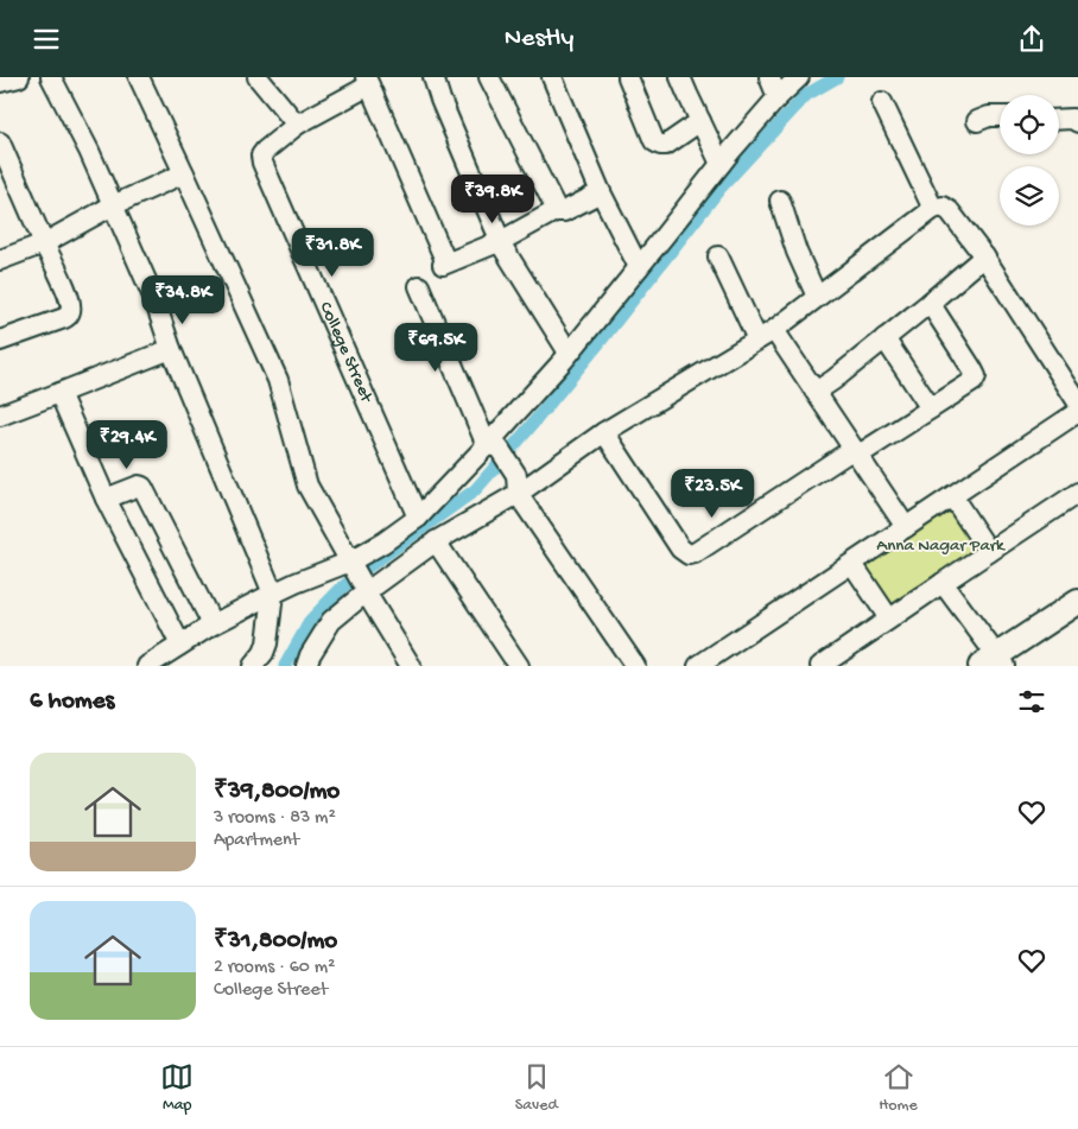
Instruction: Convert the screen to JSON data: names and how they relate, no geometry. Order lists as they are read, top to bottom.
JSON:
{
  "streets": {
    "street": ["College Street"]
  },
  "parks": ["Anna Nagar Park"],
  "page": {
    "header": "Nestly",
    "price": [
      "₹39.8K",
      "₹31.8K",
      "₹34.8K",
      "₹69.5K",
      "₹29.4K",
      "₹23.5K"
    ],
    "heading": "6 homes",
    "list": [
      {
        "name": "₹39,800/mo",
        "note": "3 rooms · 83 m² · Apartment"
      },
      {
        "name": "₹31,800/mo",
        "note": "2 rooms · 60 m² · College Street"
      }
    ],
    "tabs": ["Map", "Saved", "Home"]
  }
}
